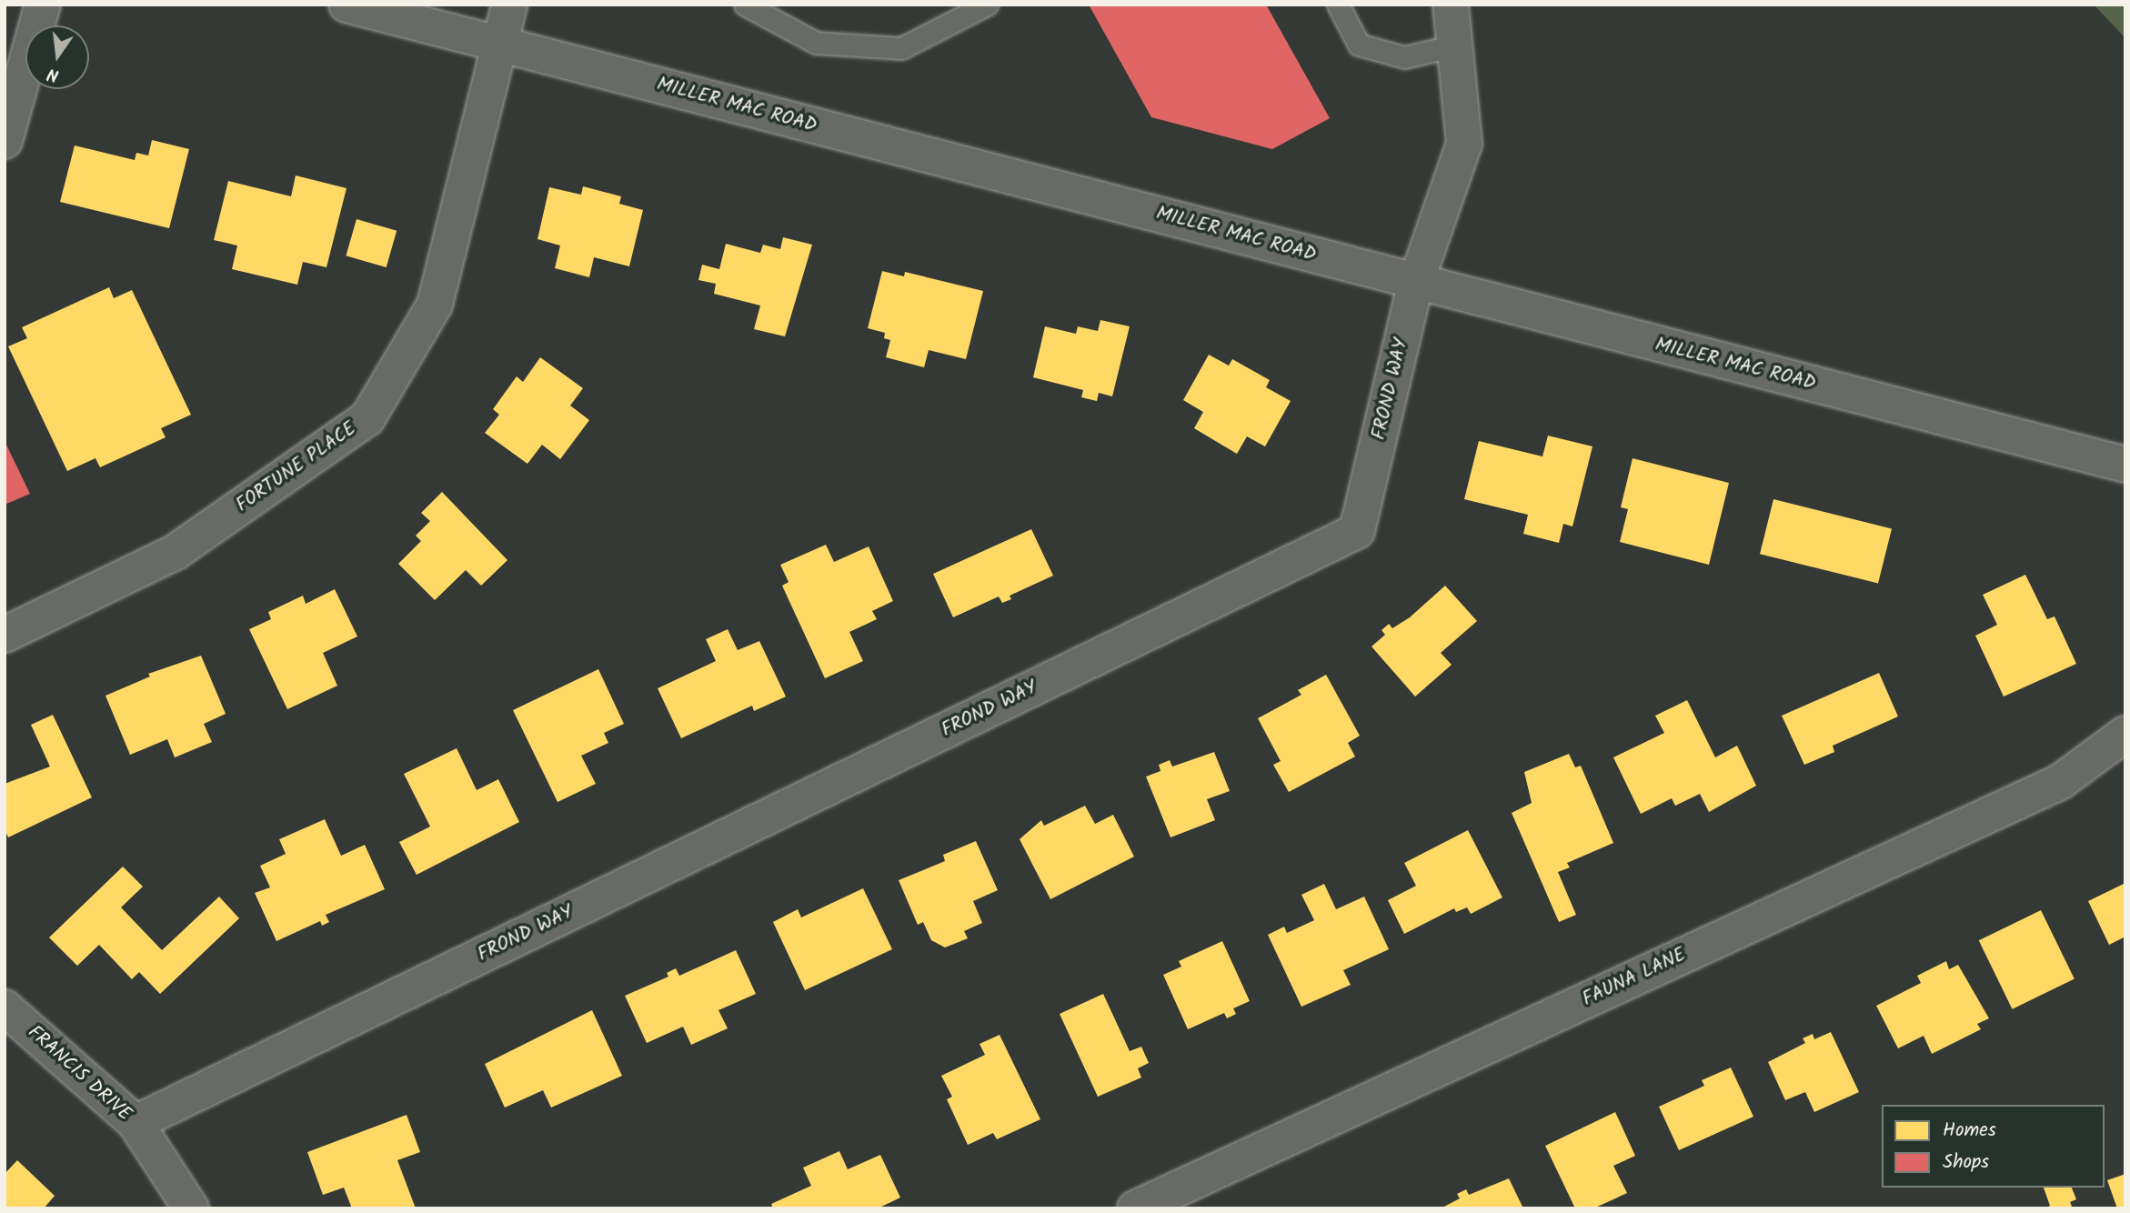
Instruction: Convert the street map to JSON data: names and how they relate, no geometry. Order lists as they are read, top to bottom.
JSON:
{
  "streets": {
    "street": [
      "MILLER MAC ROAD",
      "FROND WAY",
      "FORTUNE PLACE",
      "FAUNA LANE",
      "FRANCIS DRIVE"
    ]
  },
  "crossings": [
    ["MILLER MAC ROAD", "FROND WAY"],
    ["MILLER MAC ROAD", "FORTUNE PLACE"],
    ["FROND WAY", "FRANCIS DRIVE"]
  ],
  "legend": ["Homes", "Shops"],
  "north": "bottom"
}
